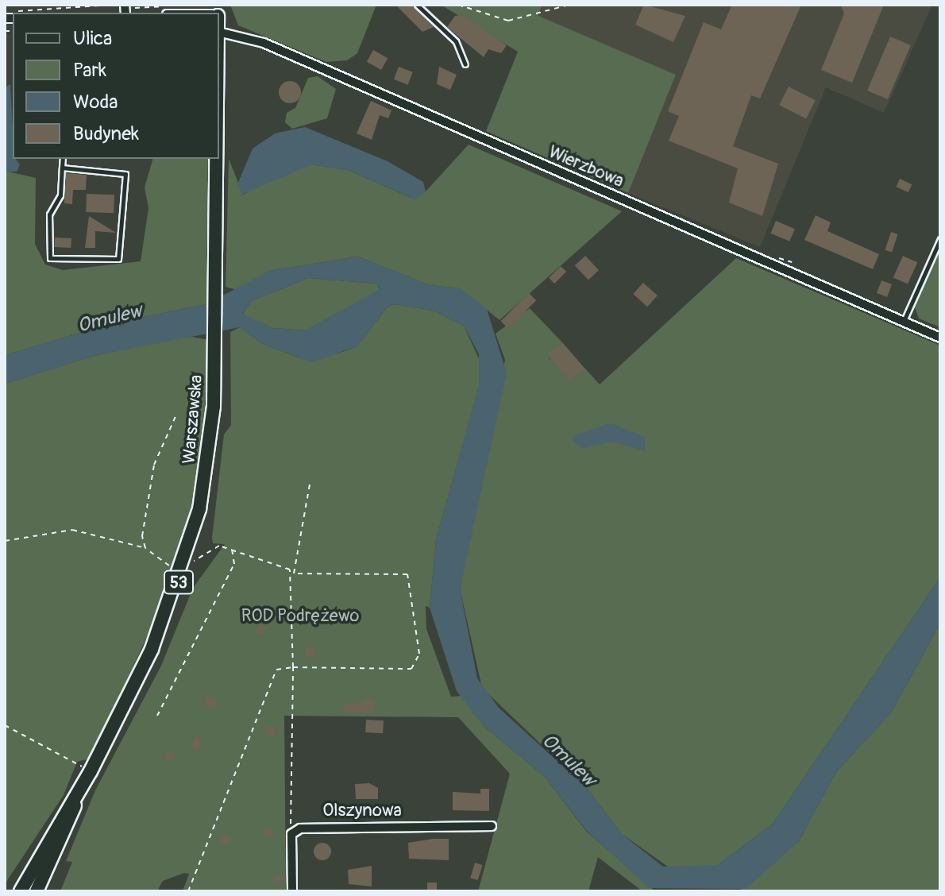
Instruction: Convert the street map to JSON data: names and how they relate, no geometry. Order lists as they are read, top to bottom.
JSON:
{
  "streets": {
    "main road": ["Warszawska", "53"],
    "street": ["Wierzbowa", "Olszynowa"]
  },
  "water": ["Omulew"],
  "parks": ["ROD Podrężewo"],
  "legend": [
    "Ulica",
    "Park",
    "Woda",
    "Budynek"
  ]
}
